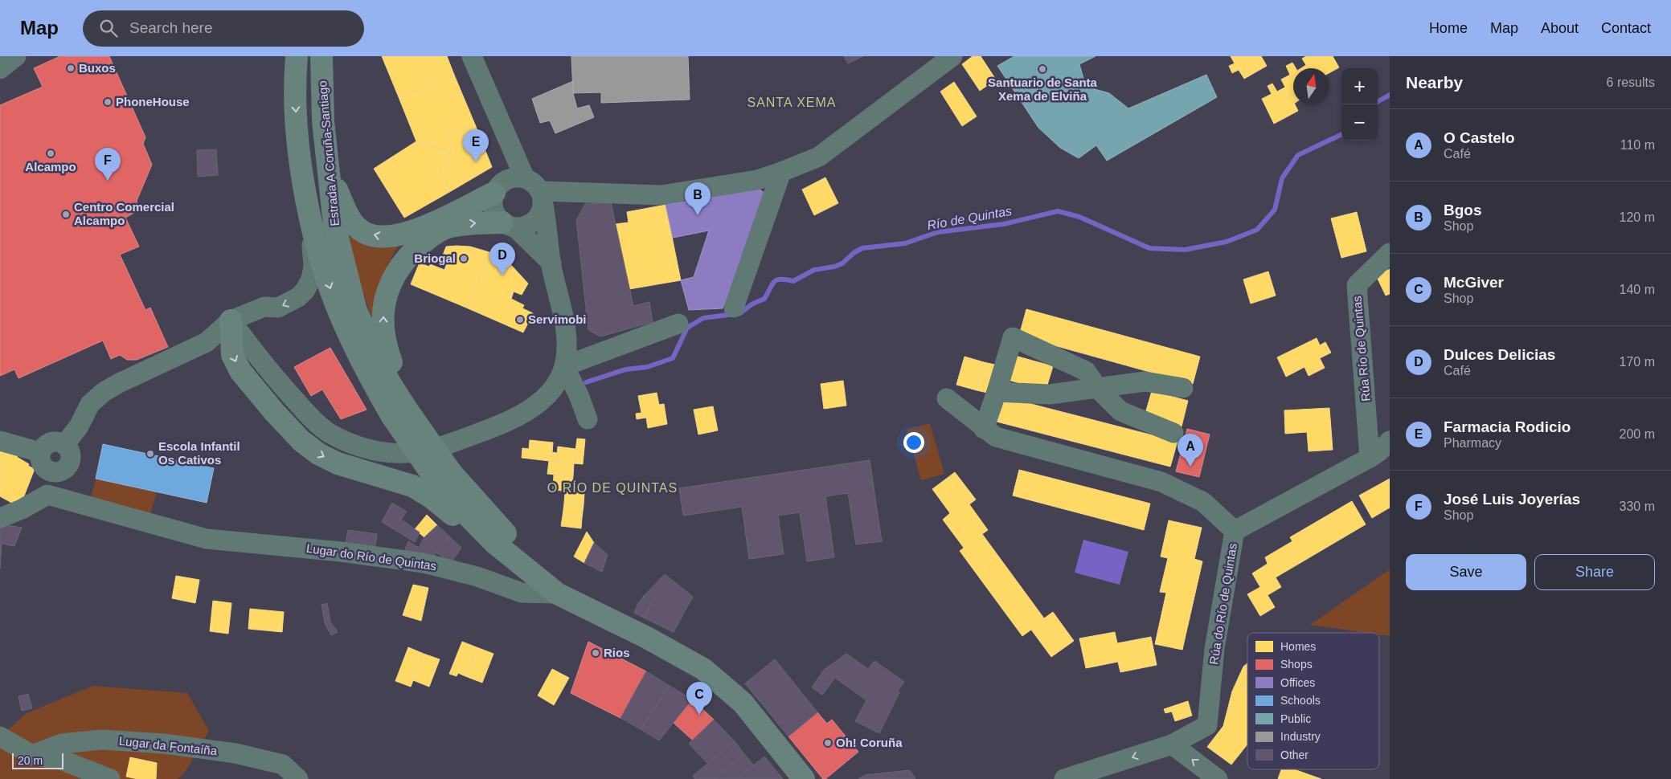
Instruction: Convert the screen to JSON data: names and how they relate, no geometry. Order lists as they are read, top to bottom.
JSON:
{
  "streets": {
    "highway": ["Estrada A Coruña-Santiago"],
    "street": [
      "Rúa Río de Quintas",
      "Lugar do Río de Quintas",
      "Rúa do Río de Quintas",
      "Lugar da Fontaíña"
    ]
  },
  "crossings": [
    ["Estrada A Coruña-Santiago", "Lugar do Río de Quintas"]
  ],
  "districts": ["SANTA XEMA", "O RÍO DE QUINTAS"],
  "water": ["Río de Quintas"],
  "places": [
    "Buxos",
    "Santuario de Santa Xema de Elviña",
    "PhoneHouse",
    "Alcampo",
    "Centro Comercial Alcampo",
    "Briogal",
    "Servimobi",
    "Escola Infantil Os Cativos",
    "Rios",
    "Oh! Coruña"
  ],
  "legend": [
    "Homes",
    "Shops",
    "Offices",
    "Schools",
    "Public",
    "Industry",
    "Other"
  ],
  "scale_bar": "20 m",
  "north": "top",
  "page": {
    "header": "Map",
    "search": "Search here",
    "nav": [
      "Home",
      "Map",
      "About",
      "Contact"
    ],
    "heading": ["Nearby", "6 results"],
    "map_buttons": ["+", "−"],
    "list": [
      {
        "mark": "A",
        "name": "O Castelo",
        "note": "Café",
        "value": "110 m"
      },
      {
        "mark": "B",
        "name": "Bgos",
        "note": "Shop",
        "value": "120 m"
      },
      {
        "mark": "C",
        "name": "McGiver",
        "note": "Shop",
        "value": "140 m"
      },
      {
        "mark": "D",
        "name": "Dulces Delicias",
        "note": "Café",
        "value": "170 m"
      },
      {
        "mark": "E",
        "name": "Farmacia Rodicio",
        "note": "Pharmacy",
        "value": "200 m"
      },
      {
        "mark": "F",
        "name": "José Luis Joyerías",
        "note": "Shop",
        "value": "330 m"
      }
    ],
    "pins": [
      "E",
      "F",
      "B",
      "D",
      "A",
      "C"
    ],
    "buttons": ["Save", "Share"],
    "scale": "20 m"
  }
}
